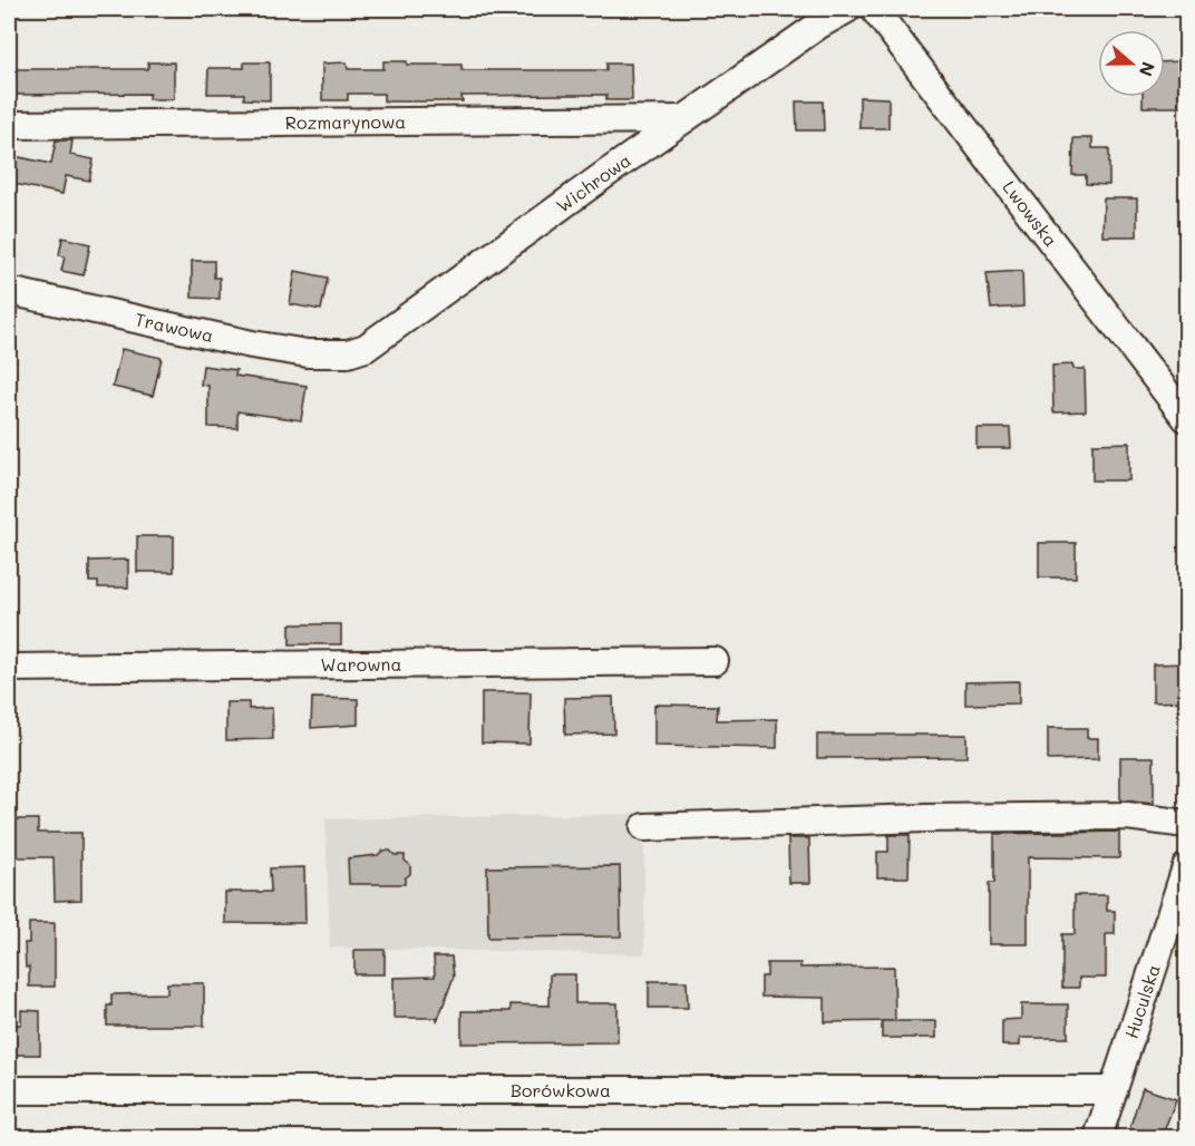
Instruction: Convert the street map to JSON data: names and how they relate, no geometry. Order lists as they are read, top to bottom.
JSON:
{
  "streets": {
    "street": [
      "Rozmarynowa",
      "Wichrowa",
      "Lwowska",
      "Trawowa",
      "Warowna",
      "Huculska",
      "Borówkowa"
    ]
  },
  "crossings": [
    ["Rozmarynowa", "Wichrowa"],
    ["Wichrowa", "Trawowa"],
    ["Huculska", "Borówkowa"]
  ],
  "north": "right"
}
